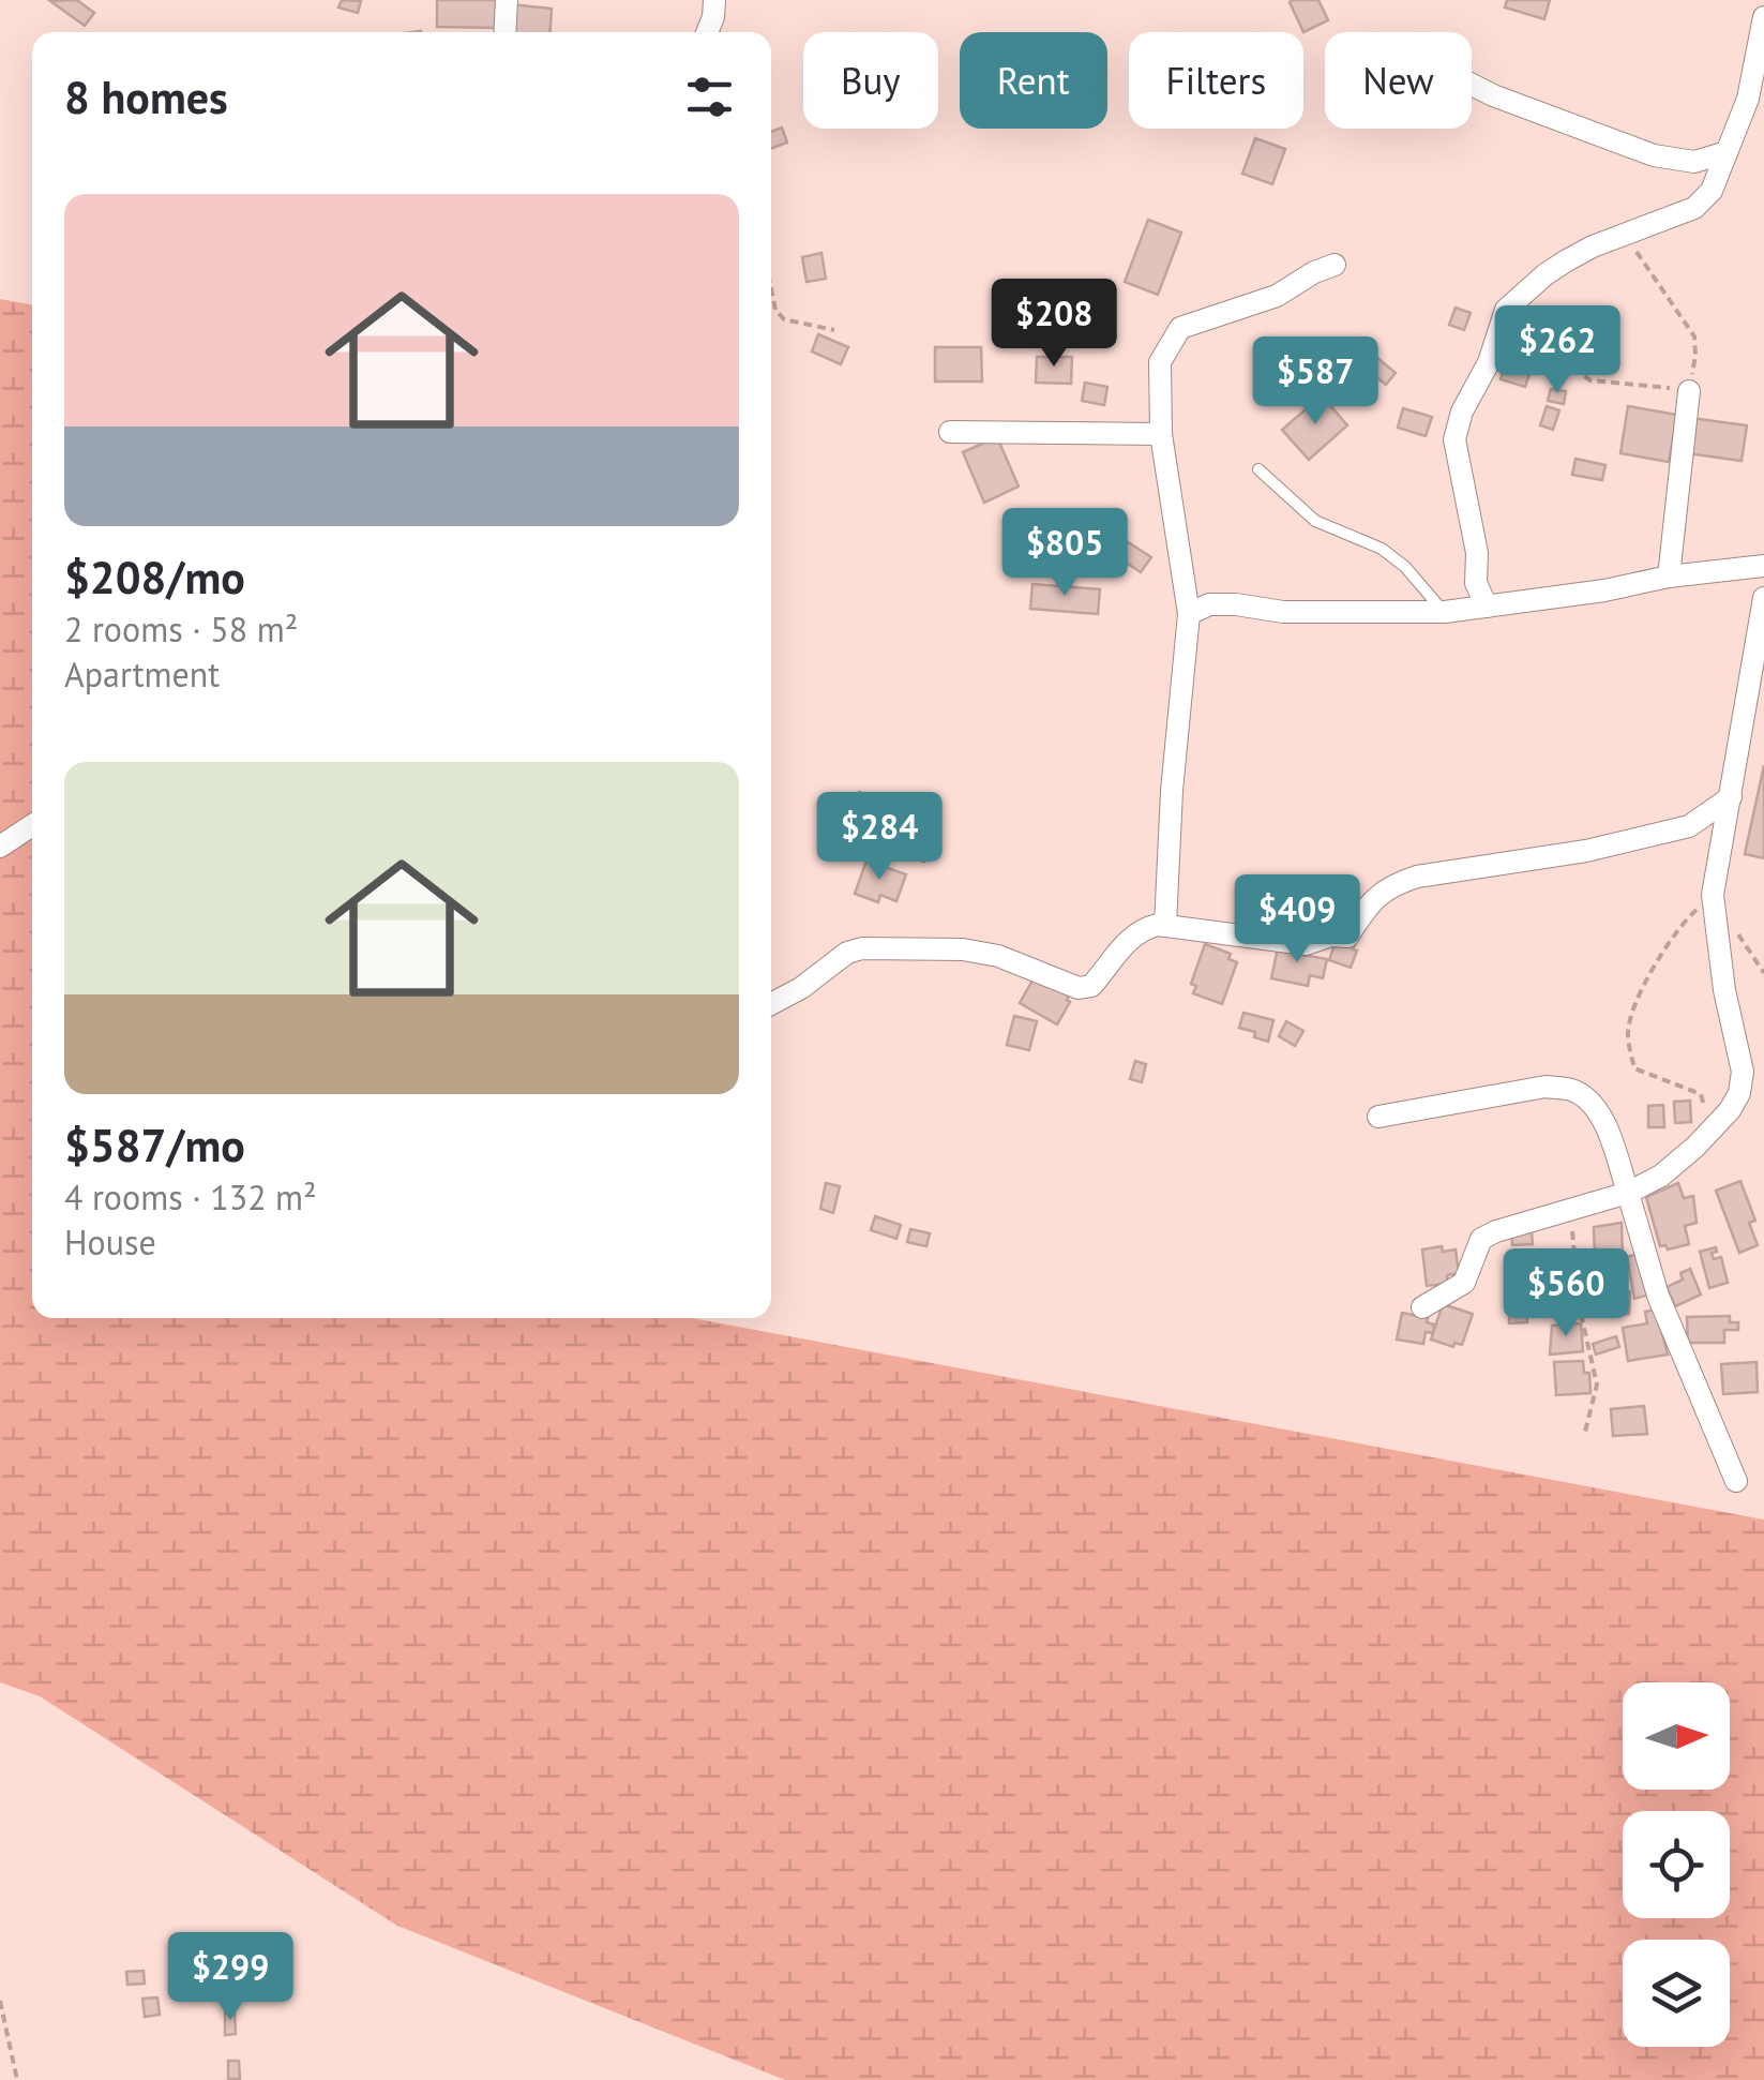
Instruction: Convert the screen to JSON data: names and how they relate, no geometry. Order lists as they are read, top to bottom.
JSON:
{
  "north": "right",
  "page": {
    "chip": [
      "Buy",
      "Rent",
      "Filters",
      "New"
    ],
    "heading": "8 homes",
    "list": [
      {
        "name": "$208/mo",
        "note": "2 rooms · 58 m² · Apartment"
      },
      {
        "name": "$587/mo",
        "note": "4 rooms · 132 m² · House"
      }
    ],
    "price": [
      "$208",
      "$262",
      "$587",
      "$805",
      "$284",
      "$409",
      "$560",
      "$299"
    ]
  }
}
